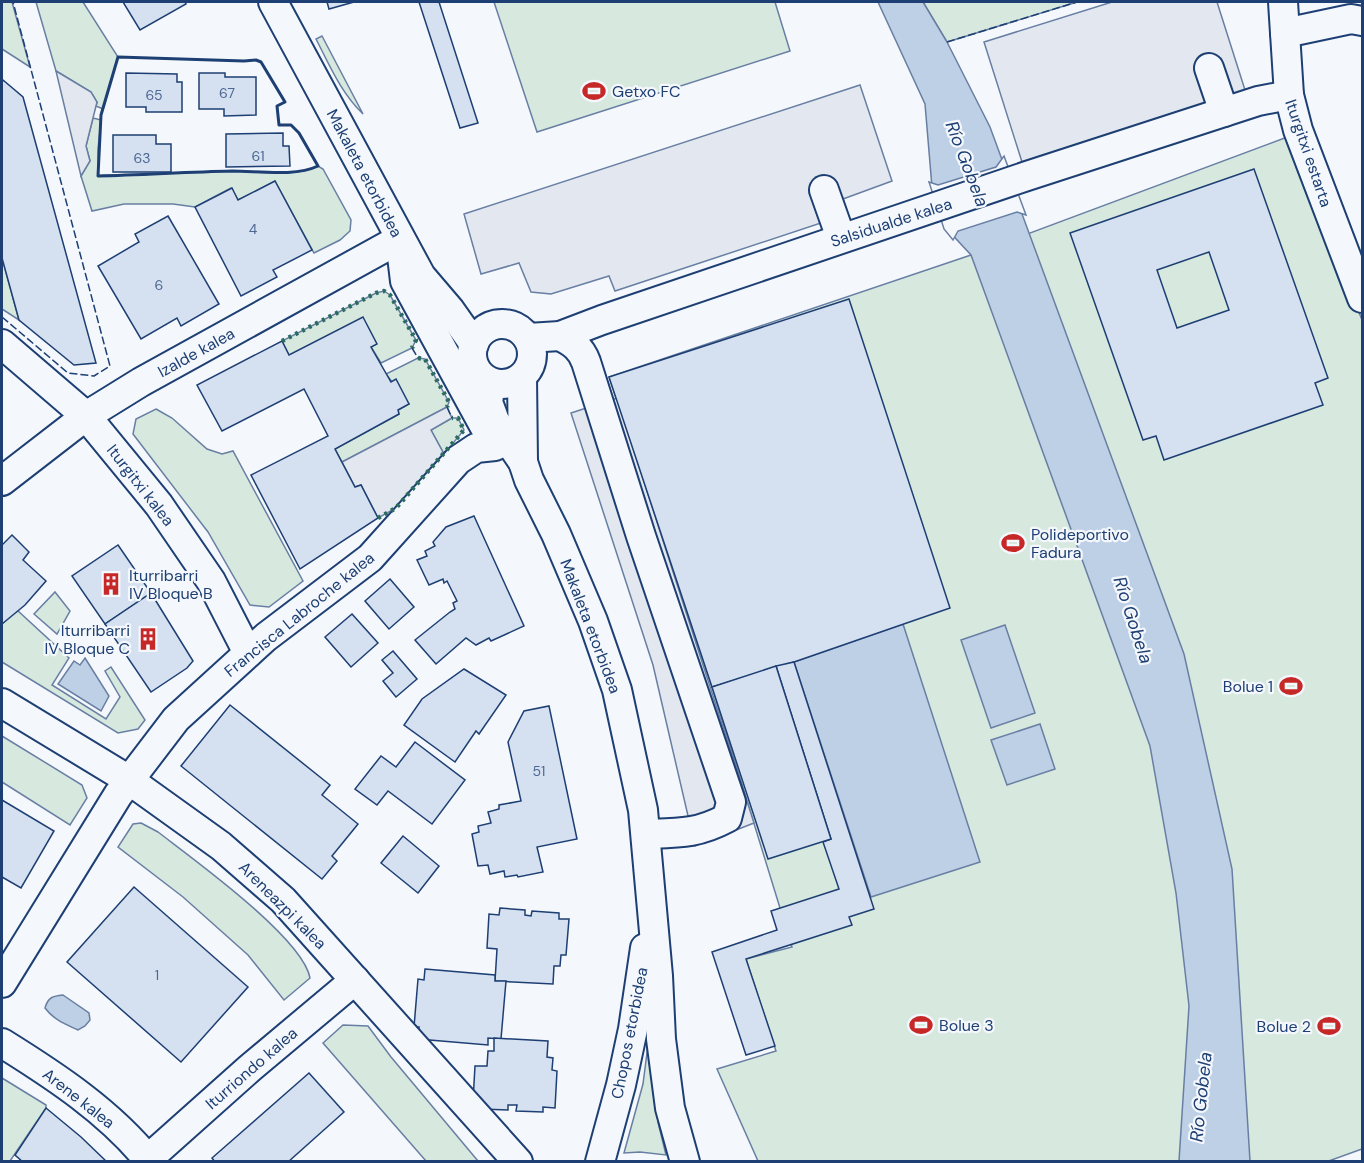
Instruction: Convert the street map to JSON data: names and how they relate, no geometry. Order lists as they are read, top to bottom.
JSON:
{
  "streets": {
    "street": [
      "Iturgitxi estarta",
      "Makaleta etorbidea",
      "Salsidualde kalea",
      "Izalde kalea",
      "Iturgitxi kalea",
      "Francisca Labroche kalea",
      "Areneazpi kalea",
      "Chopos etorbidea",
      "Iturriondo kalea",
      "Arene kalea"
    ]
  },
  "crossings": [
    ["Iturgitxi estarta", "Salsidualde kalea"],
    ["Makaleta etorbidea", "Salsidualde kalea"],
    ["Makaleta etorbidea", "Izalde kalea"],
    ["Makaleta etorbidea", "Chopos etorbidea"],
    ["Izalde kalea", "Iturgitxi kalea"],
    ["Iturgitxi kalea", "Francisca Labroche kalea"],
    ["Francisca Labroche kalea", "Areneazpi kalea"],
    ["Areneazpi kalea", "Iturriondo kalea"],
    ["Iturriondo kalea", "Arene kalea"]
  ],
  "water": ["Río Gobela"],
  "places": {
    "sports": [
      "Getxo FC",
      "Polideportivo Fadura",
      "Bolue 1",
      "Bolue 3",
      "Bolue 2"
    ],
    "building": ["Iturribarri IV Bloque B", "Iturribarri IV Bloque C"]
  },
  "house_numbers": [
    "67",
    "65",
    "61",
    "63",
    "4",
    "6",
    "51",
    "1"
  ]
}
